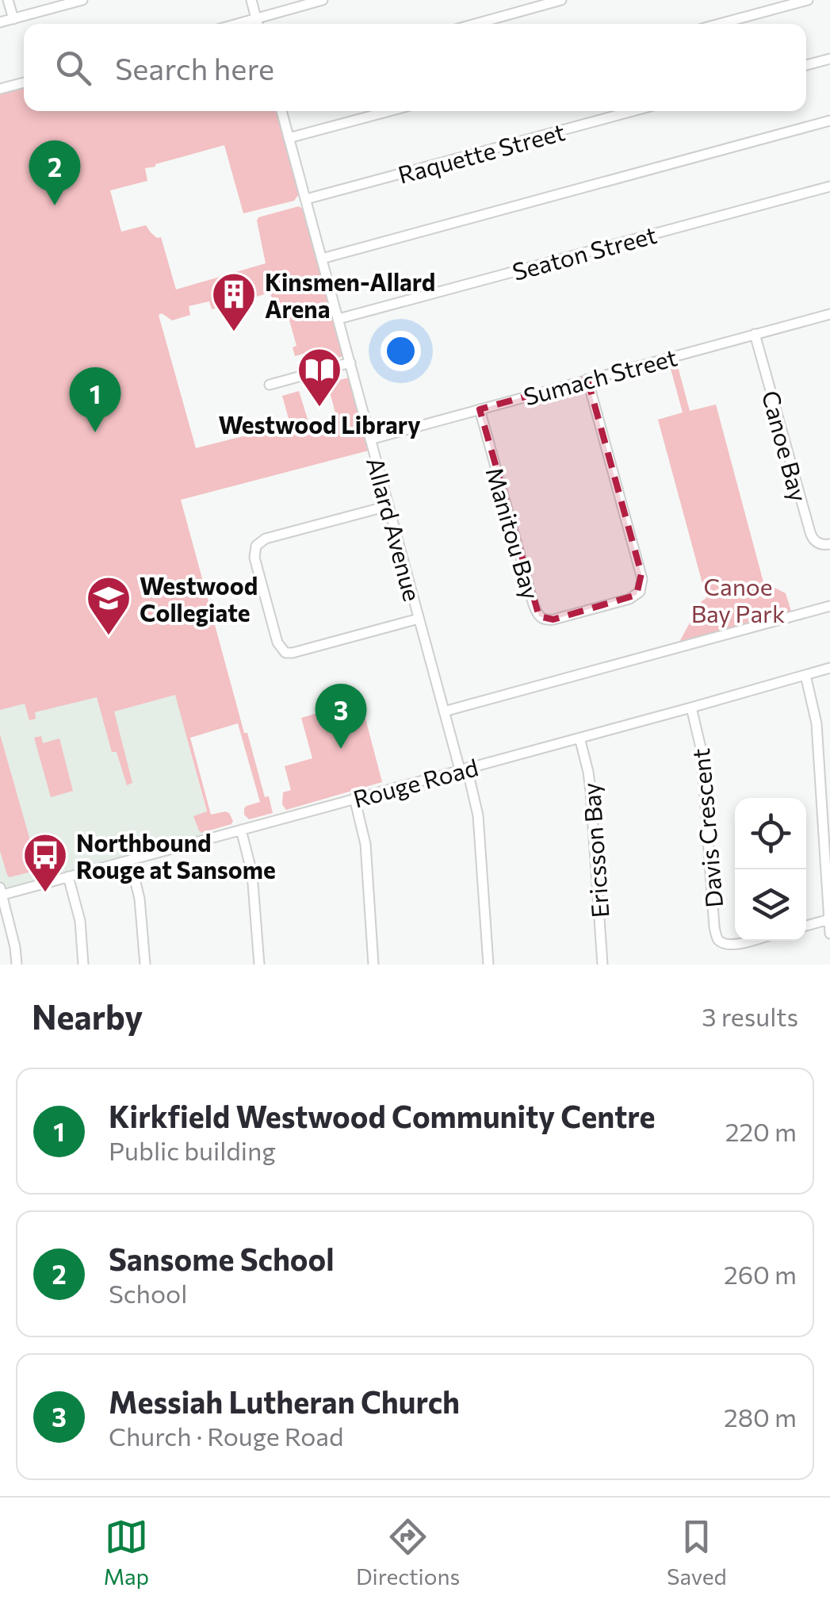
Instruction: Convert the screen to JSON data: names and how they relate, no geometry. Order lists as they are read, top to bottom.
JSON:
{
  "streets": {
    "street": [
      "Raquette Street",
      "Seaton Street",
      "Sumach Street",
      "Canoe Bay",
      "Allard Avenue",
      "Manitou Bay",
      "Rouge Road",
      "Davis Crescent",
      "Ericsson Bay"
    ]
  },
  "crossings": [
    ["Raquette Street", "Allard Avenue"],
    ["Seaton Street", "Allard Avenue"],
    ["Sumach Street", "Canoe Bay"],
    ["Sumach Street", "Allard Avenue"],
    ["Sumach Street", "Manitou Bay"],
    ["Allard Avenue", "Rouge Road"],
    ["Rouge Road", "Davis Crescent"],
    ["Rouge Road", "Ericsson Bay"]
  ],
  "parks": ["Canoe Bay Park"],
  "places": {
    "building": ["Kinsmen-Allard Arena"],
    "library": ["Westwood Library"],
    "school or university": ["Westwood Collegiate"],
    "bus stop": ["Northbound Rouge at Sansome"]
  },
  "page": {
    "search": "Search here",
    "pins": ["2", "1", "3"],
    "heading": ["Nearby", "3 results"],
    "list": [
      {
        "mark": "1",
        "name": "Kirkfield Westwood Community Centre",
        "note": "Public building",
        "value": "220 m"
      },
      {
        "mark": "2",
        "name": "Sansome School",
        "note": "School",
        "value": "260 m"
      },
      {
        "mark": "3",
        "name": "Messiah Lutheran Church",
        "note": "Church · Rouge Road",
        "value": "280 m"
      }
    ],
    "nav": ["Map", "Directions", "Saved"]
  }
}
